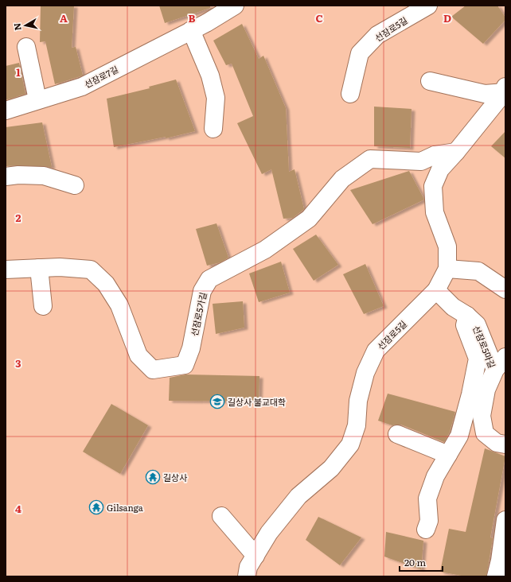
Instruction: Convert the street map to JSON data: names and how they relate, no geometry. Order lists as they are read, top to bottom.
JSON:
{
  "streets": {
    "street": [
      "선잠로5길",
      "선잠로7길",
      "선잠로5가길",
      "선잠로5마길"
    ]
  },
  "crossings": [
    ["선잠로5길", "선잠로5가길"],
    ["선잠로5길", "선잠로5마길"]
  ],
  "places": {
    "school or university": ["길상사 불교대학"],
    "temple": ["길상사", "Gilsanga"]
  },
  "scale_bar": "20 m",
  "north": "left",
  "grid": {
    "columns": [
      "A",
      "B",
      "C",
      "D"
    ],
    "rows": [
      "1",
      "2",
      "3",
      "4"
    ]
  }
}
